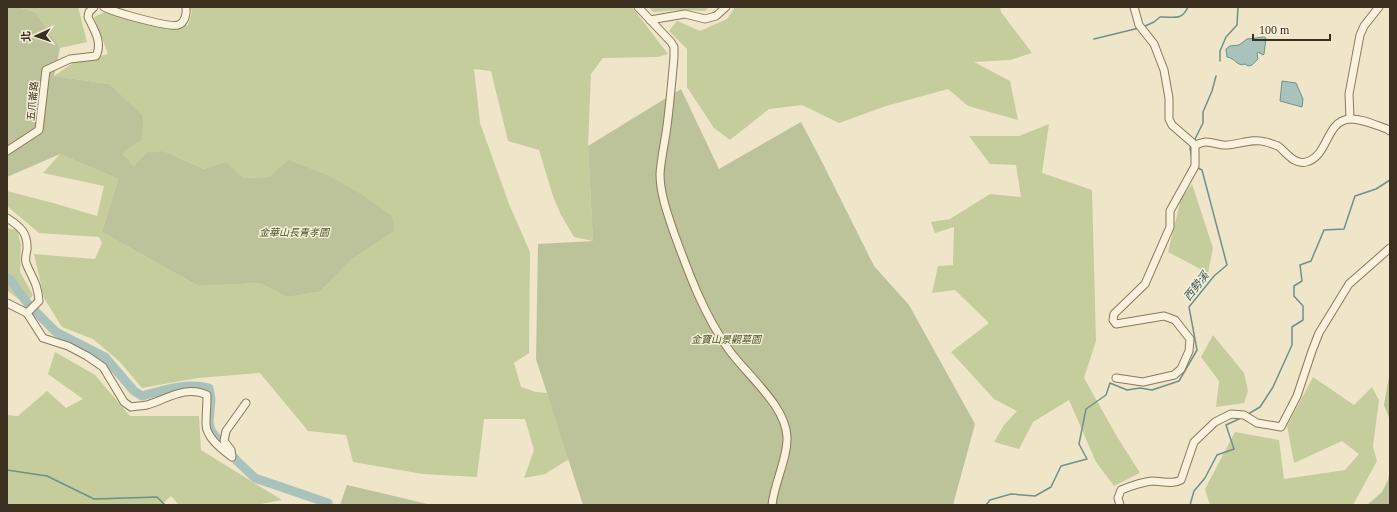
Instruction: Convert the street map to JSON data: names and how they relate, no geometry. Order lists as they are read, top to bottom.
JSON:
{
  "streets": {
    "street": ["五爪崙路"]
  },
  "water": ["西勢溪"],
  "parks": ["金華山長青孝園", "金寶山景觀墓園"],
  "scale_bar": "100 m",
  "north": "left"
}
